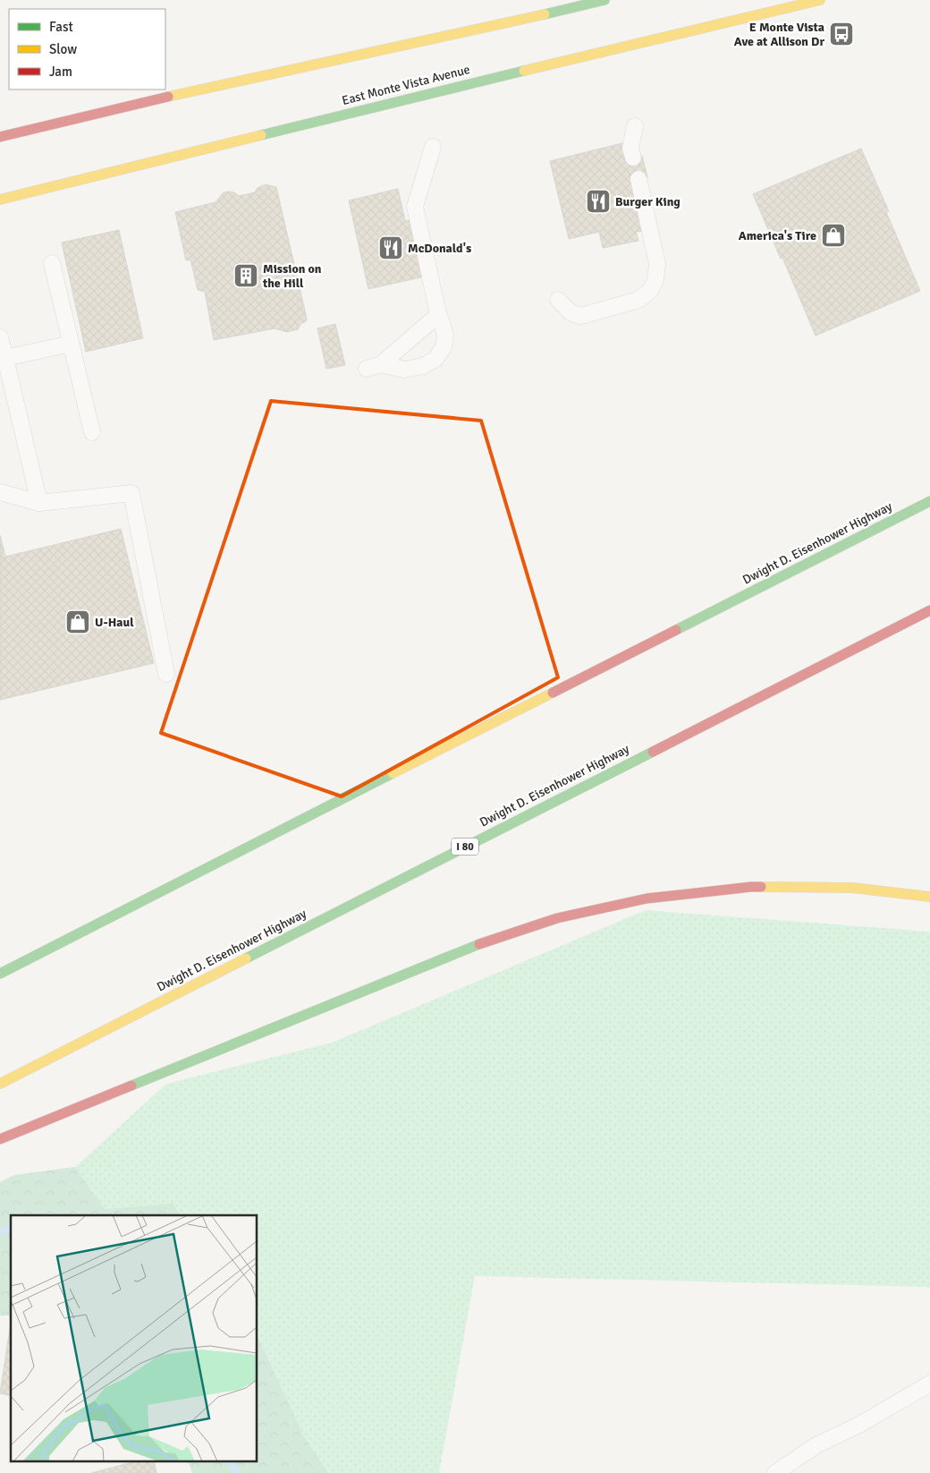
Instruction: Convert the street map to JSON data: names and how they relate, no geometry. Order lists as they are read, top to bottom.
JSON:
{
  "streets": {
    "main road": ["East Monte Vista Avenue", "Dwight D. Eisenhower Highway", "I 80"]
  },
  "places": {
    "bus stop": ["E Monte Vista Ave at Allison Dr"],
    "restaurant": ["Burger King", "McDonald's"],
    "shop": ["America's Tire", "U-Haul"],
    "building": ["Mission on the Hill"]
  },
  "legend": ["Fast", "Slow", "Jam"]
}
